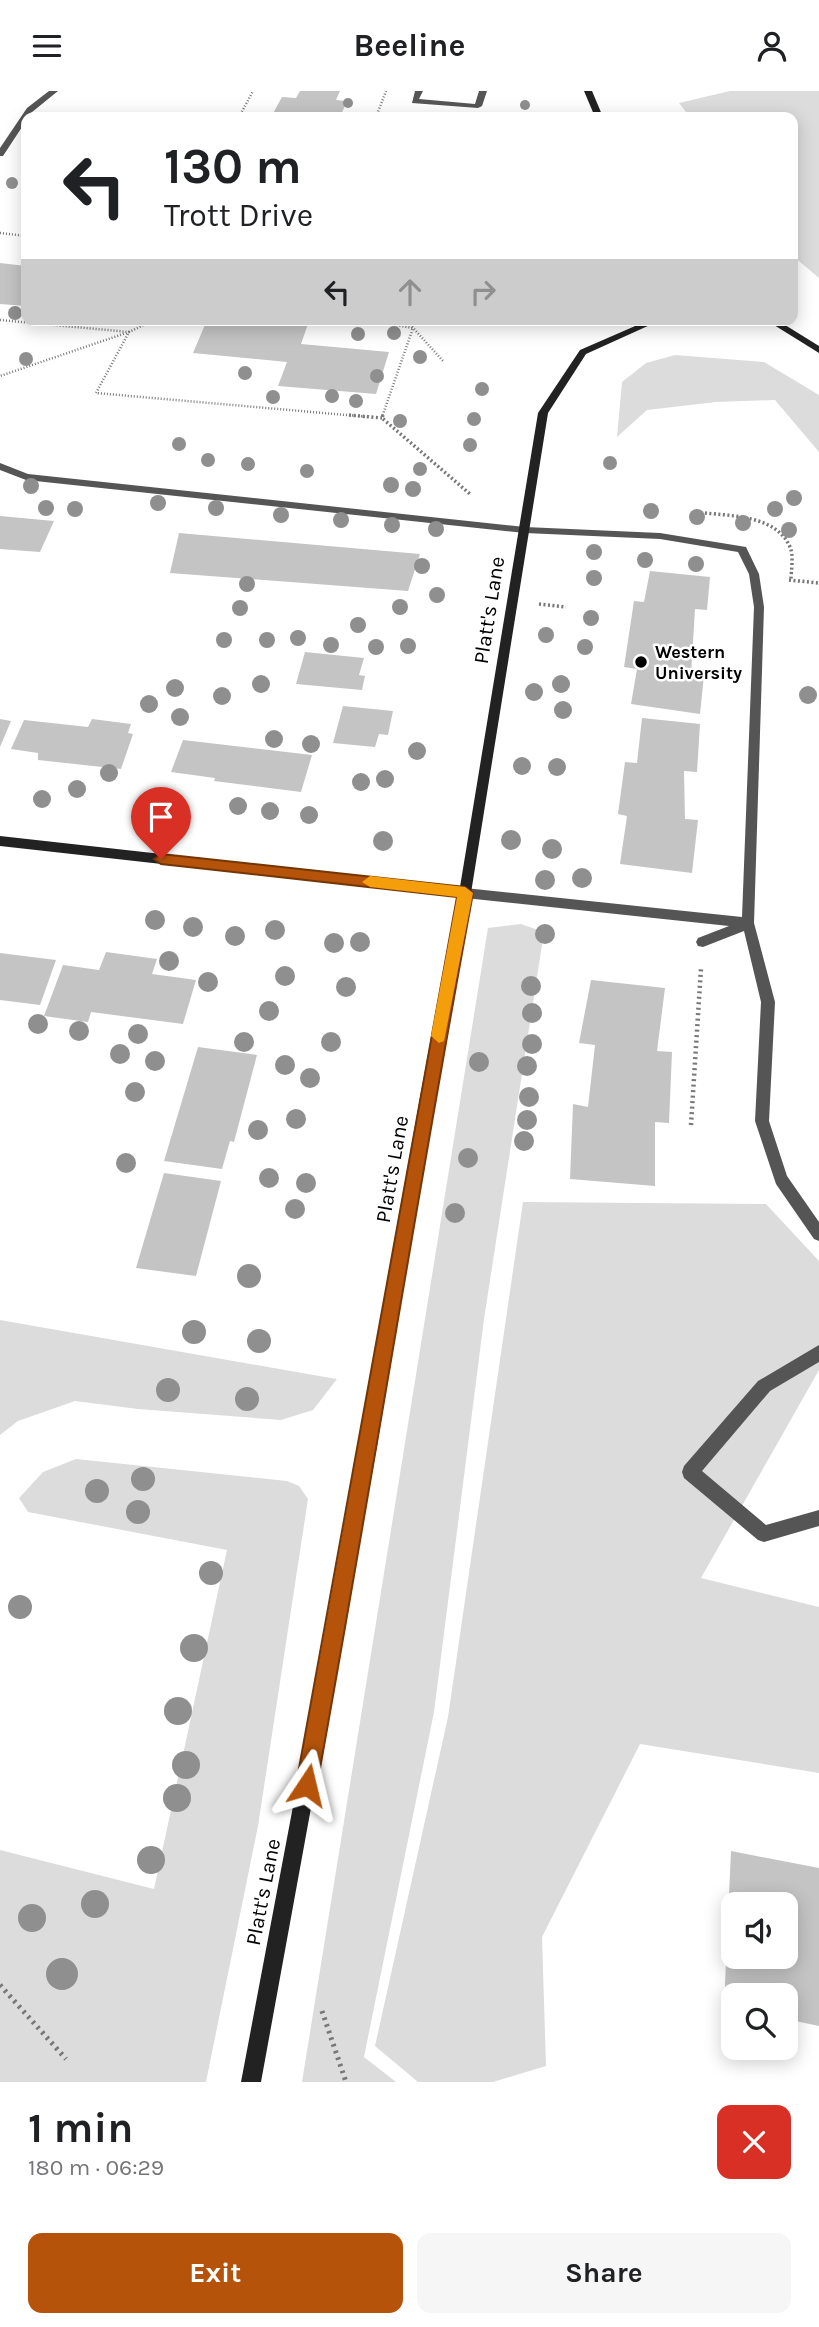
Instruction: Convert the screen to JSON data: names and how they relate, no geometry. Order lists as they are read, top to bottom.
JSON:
{
  "streets": {
    "street": ["Platt's Lane"]
  },
  "places": ["Western University"],
  "page": {
    "header": "Beeline",
    "turn": ["130 m", "Trott Drive"],
    "heading": ["1 min", "180 m · 06:29"],
    "buttons": ["Exit", "Share"]
  }
}
